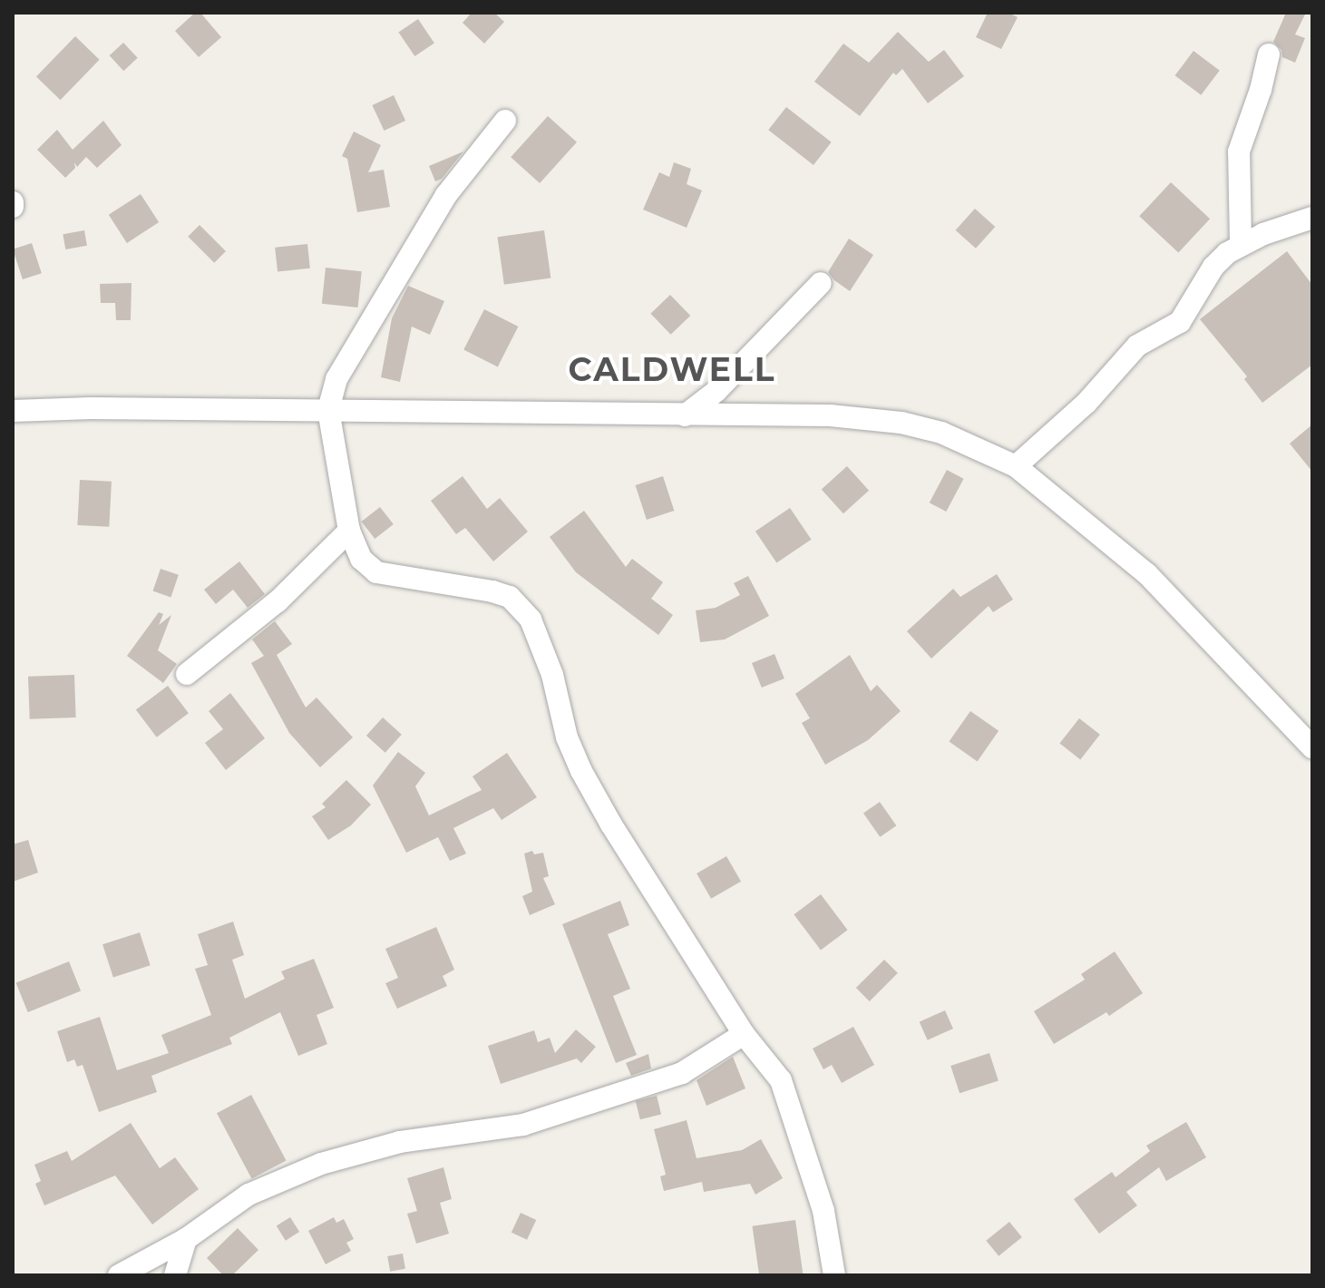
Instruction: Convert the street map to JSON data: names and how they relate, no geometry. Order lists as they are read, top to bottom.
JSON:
{
  "districts": ["CALDWELL"]
}
